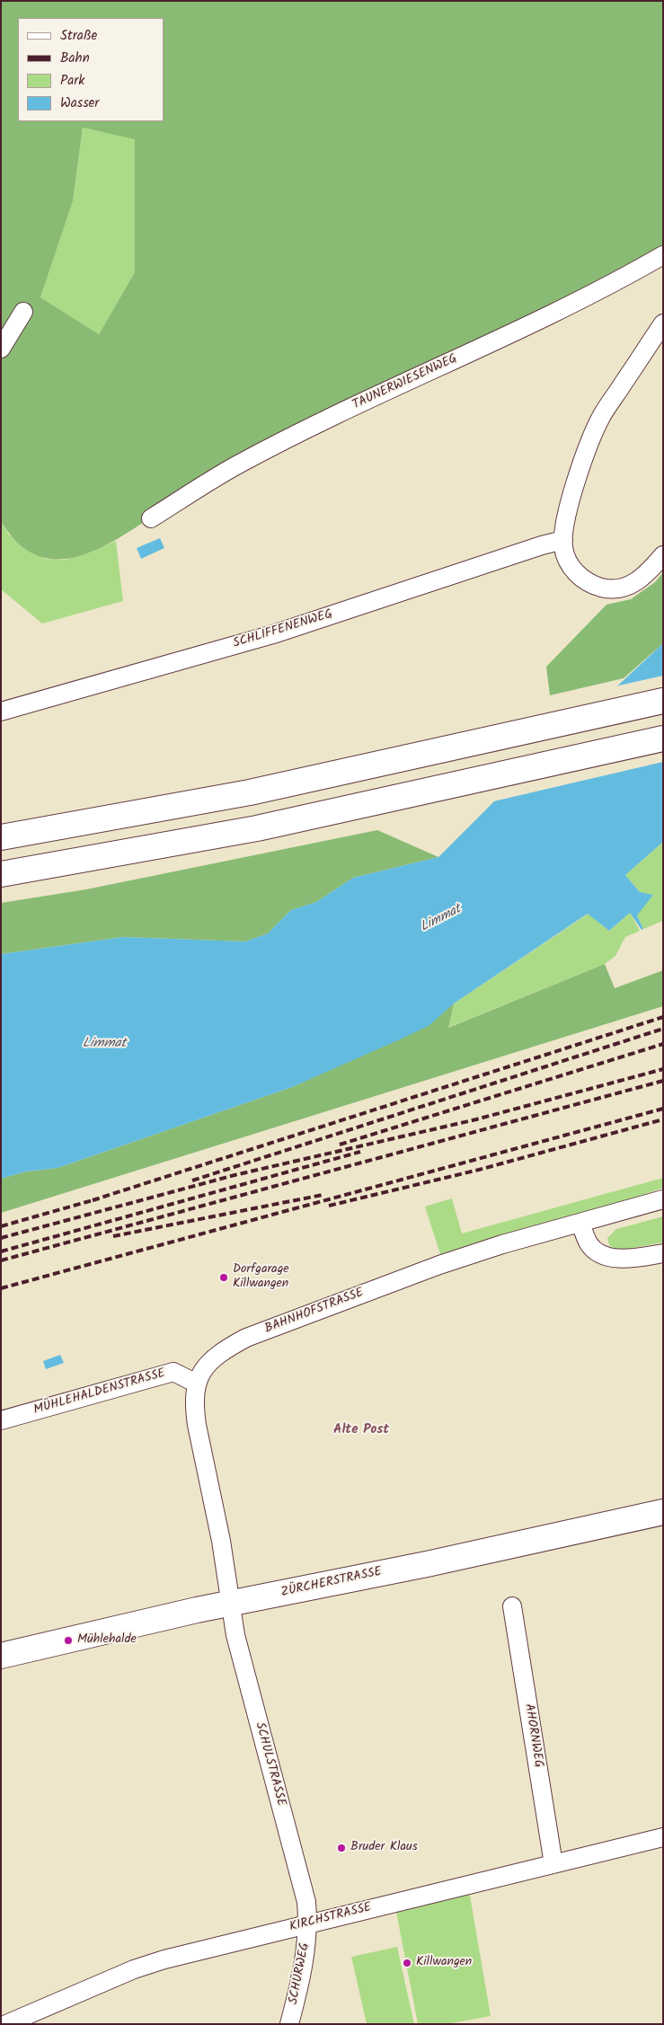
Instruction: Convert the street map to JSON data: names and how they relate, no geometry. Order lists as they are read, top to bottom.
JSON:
{
  "streets": {
    "main road": ["ZÜRCHERSTRASSE"],
    "street": [
      "TAUNERWIESENWEG",
      "SCHLIFFENENWEG",
      "BAHNHOFSTRASSE",
      "MÜHLEHALDENSTRASSE",
      "AHORNWEG",
      "SCHULSTRASSE",
      "KIRCHSTRASSE",
      "SCHÜRWEG"
    ]
  },
  "crossings": [
    ["BAHNHOFSTRASSE", "MÜHLEHALDENSTRASSE"],
    ["BAHNHOFSTRASSE", "ZÜRCHERSTRASSE"],
    ["BAHNHOFSTRASSE", "SCHULSTRASSE"],
    ["ZÜRCHERSTRASSE", "SCHULSTRASSE"],
    ["AHORNWEG", "KIRCHSTRASSE"],
    ["SCHULSTRASSE", "KIRCHSTRASSE"],
    ["SCHULSTRASSE", "SCHÜRWEG"],
    ["KIRCHSTRASSE", "SCHÜRWEG"]
  ],
  "districts": ["Alte Post"],
  "water": ["Limmat"],
  "places": [
    "Dorfgarage Killwangen",
    "Mühlehalde",
    "Bruder Klaus",
    "Killwangen"
  ],
  "legend": [
    "Straße",
    "Bahn",
    "Park",
    "Wasser"
  ]
}
